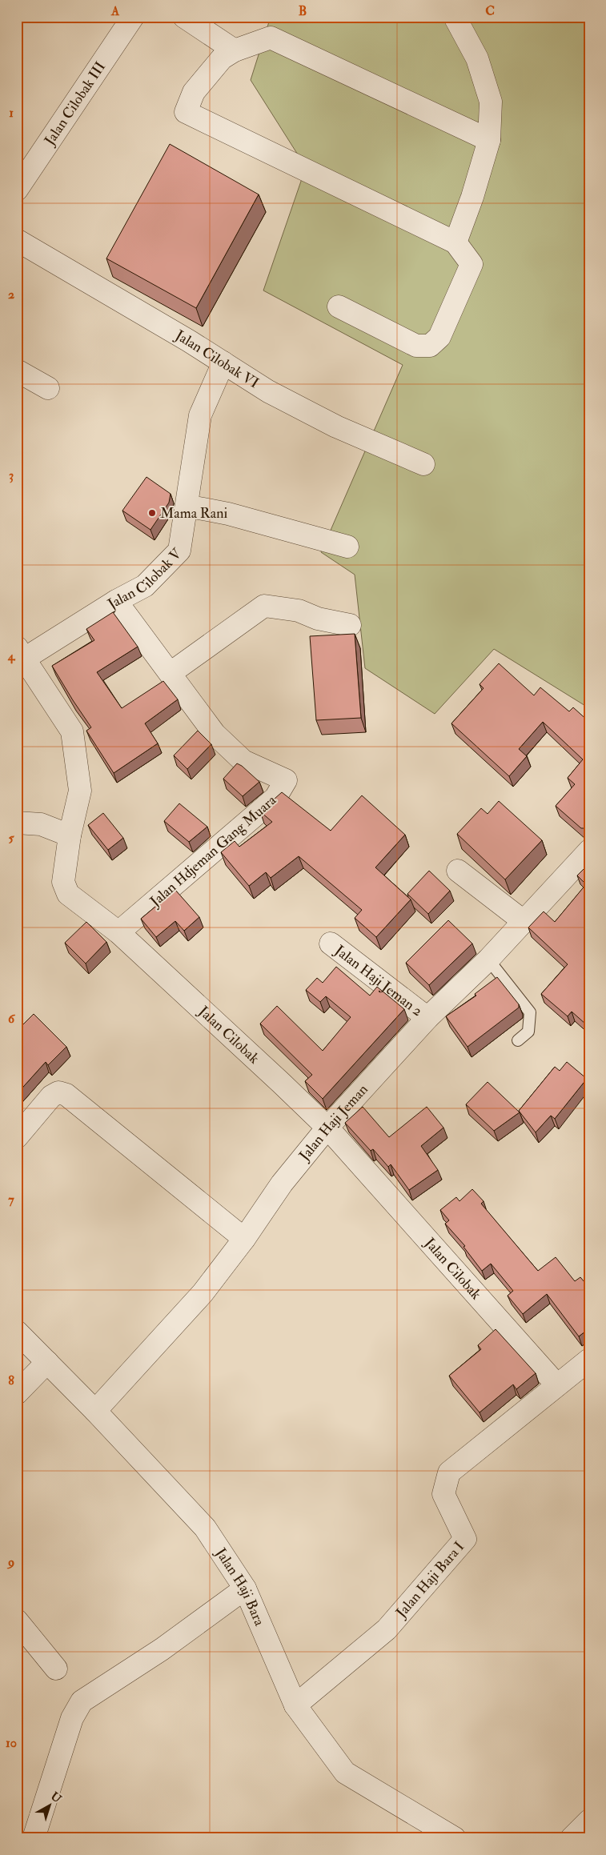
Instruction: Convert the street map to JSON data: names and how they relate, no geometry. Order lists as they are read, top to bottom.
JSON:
{
  "streets": {
    "street": [
      "Jalan Cilobak III",
      "Jalan Cilobak VI",
      "Jalan Cilobak V",
      "Jalan Hdjeman Gang Muara",
      "Jalan Haji Jeman 2",
      "Jalan Cilobak",
      "Jalan Haji Jeman",
      "Jalan Haji Bara I",
      "Jalan Haji Bara"
    ]
  },
  "crossings": [
    ["Jalan Cilobak VI", "Jalan Cilobak V"],
    ["Jalan Cilobak V", "Jalan Cilobak"],
    ["Jalan Hdjeman Gang Muara", "Jalan Cilobak"],
    ["Jalan Haji Jeman 2", "Jalan Haji Jeman"],
    ["Jalan Cilobak", "Jalan Haji Jeman"],
    ["Jalan Cilobak", "Jalan Haji Bara I"],
    ["Jalan Haji Jeman", "Jalan Haji Bara"],
    ["Jalan Haji Bara I", "Jalan Haji Bara"]
  ],
  "places": ["Mama Rani"],
  "north": "top right",
  "grid": {
    "columns": ["A", "B", "C"],
    "rows": [
      "1",
      "2",
      "3",
      "4",
      "5",
      "6",
      "7",
      "8",
      "9",
      "10"
    ]
  }
}
